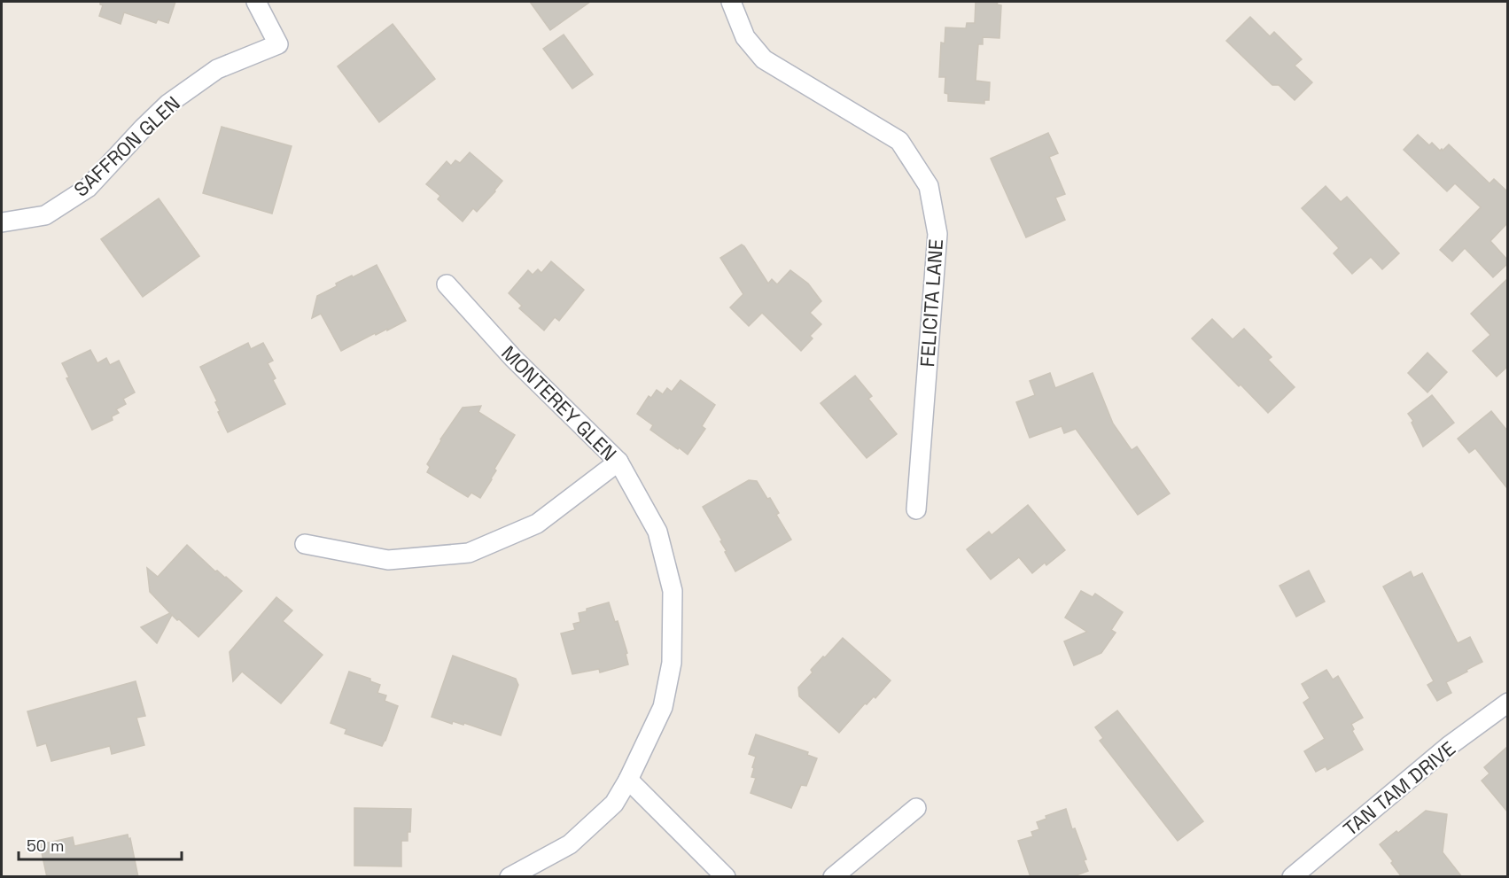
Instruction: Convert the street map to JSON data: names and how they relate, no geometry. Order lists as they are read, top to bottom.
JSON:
{
  "streets": {
    "street": [
      "SAFFRON GLEN",
      "FELICITA LANE",
      "MONTEREY GLEN",
      "TAN TAM DRIVE"
    ]
  },
  "scale_bar": "50 m"
}
